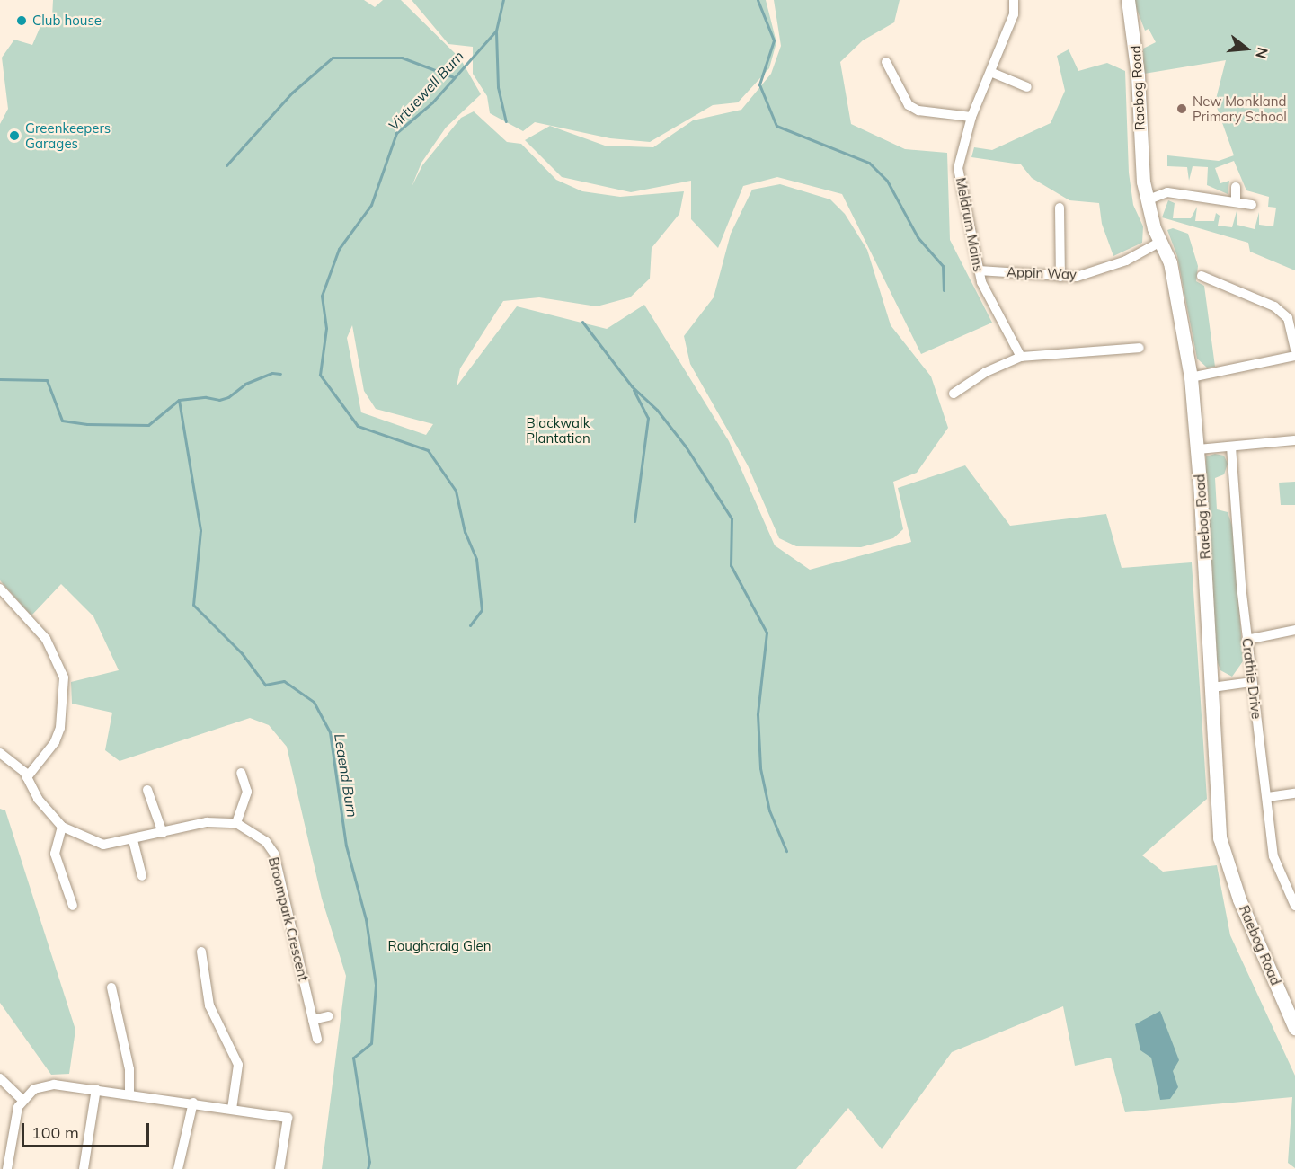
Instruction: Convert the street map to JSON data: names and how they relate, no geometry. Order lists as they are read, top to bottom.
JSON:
{
  "streets": {
    "main road": ["Raebog Road"],
    "street": [
      "Meldrum Mains",
      "Appin Way",
      "Crathie Drive",
      "Broompark Crescent"
    ]
  },
  "crossings": [
    ["Raebog Road", "Appin Way"],
    ["Meldrum Mains", "Appin Way"]
  ],
  "water": ["Virtuewell Burn", "Leaend Burn"],
  "parks": ["Blackwalk Plantation", "Roughcraig Glen"],
  "places": ["Club house", "New Monkland Primary School", "Greenkeepers Garages"],
  "scale_bar": "100 m",
  "north": "right"
}
